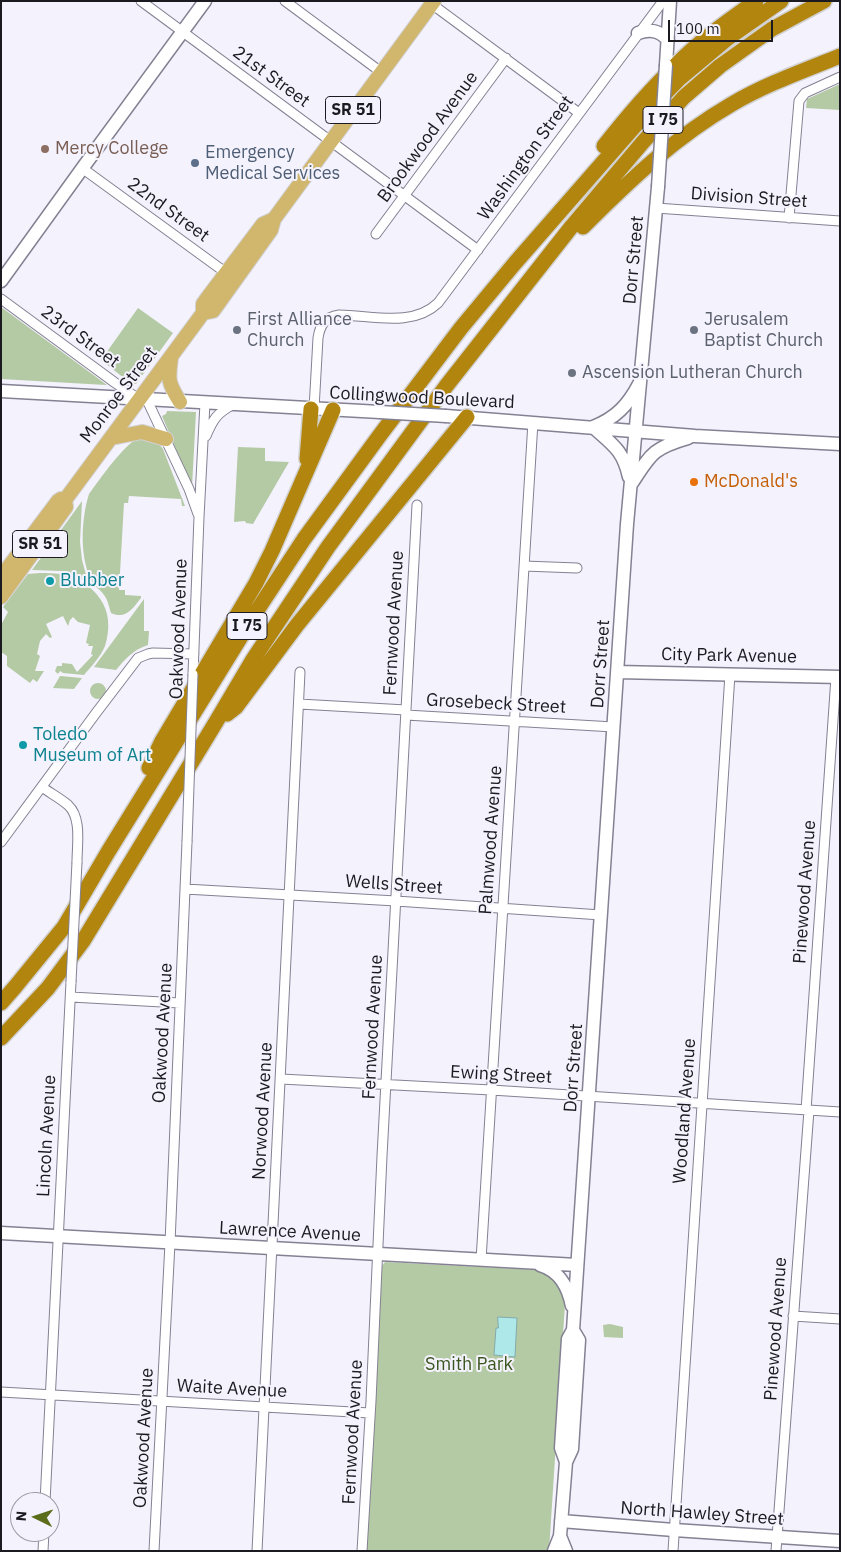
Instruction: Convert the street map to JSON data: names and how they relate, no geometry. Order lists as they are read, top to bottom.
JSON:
{
  "streets": {
    "highway": ["I 75"],
    "main road": [
      "SR 51",
      "Dorr Street",
      "Monroe Street",
      "Collingwood Boulevard",
      "City Park Avenue",
      "Lawrence Avenue",
      "North Hawley Street"
    ],
    "street": [
      "21st Street",
      "Brookwood Avenue",
      "Washington Street",
      "Division Street",
      "22nd Street",
      "23rd Street",
      "Fernwood Avenue",
      "Oakwood Avenue",
      "Grosebeck Street",
      "Palmwood Avenue",
      "Wells Street",
      "Pinewood Avenue",
      "Ewing Street",
      "Norwood Avenue",
      "Woodland Avenue",
      "Lincoln Avenue",
      "Waite Avenue"
    ]
  },
  "crossings": [
    ["21st Street", "Brookwood Avenue"],
    ["21st Street", "Washington Street"],
    ["21st Street", "Monroe Street"],
    ["Washington Street", "Collingwood Boulevard"],
    ["Division Street", "Dorr Street"],
    ["22nd Street", "Monroe Street"],
    ["Dorr Street", "Collingwood Boulevard"],
    ["Dorr Street", "City Park Avenue"],
    ["Dorr Street", "Grosebeck Street"],
    ["Dorr Street", "Wells Street"],
    ["Dorr Street", "Ewing Street"],
    ["Dorr Street", "Lawrence Avenue"],
    ["Dorr Street", "North Hawley Street"],
    ["23rd Street", "Monroe Street"],
    ["23rd Street", "Collingwood Boulevard"],
    ["23rd Street", "Oakwood Avenue"],
    ["Monroe Street", "Collingwood Boulevard"],
    ["Monroe Street", "Oakwood Avenue"],
    ["Collingwood Boulevard", "Oakwood Avenue"],
    ["Collingwood Boulevard", "Palmwood Avenue"],
    ["Fernwood Avenue", "Grosebeck Street"],
    ["Fernwood Avenue", "Wells Street"],
    ["Fernwood Avenue", "Ewing Street"],
    ["Fernwood Avenue", "Lawrence Avenue"],
    ["Fernwood Avenue", "Waite Avenue"],
    ["Oakwood Avenue", "Wells Street"],
    ["Oakwood Avenue", "Lawrence Avenue"],
    ["Oakwood Avenue", "Waite Avenue"],
    ["City Park Avenue", "Pinewood Avenue"],
    ["City Park Avenue", "Woodland Avenue"],
    ["Grosebeck Street", "Palmwood Avenue"],
    ["Grosebeck Street", "Norwood Avenue"],
    ["Palmwood Avenue", "Wells Street"],
    ["Palmwood Avenue", "Ewing Street"],
    ["Palmwood Avenue", "Lawrence Avenue"],
    ["Wells Street", "Norwood Avenue"],
    ["Pinewood Avenue", "Ewing Street"],
    ["Pinewood Avenue", "North Hawley Street"],
    ["Ewing Street", "Norwood Avenue"],
    ["Ewing Street", "Woodland Avenue"],
    ["Norwood Avenue", "Lawrence Avenue"],
    ["Norwood Avenue", "Waite Avenue"],
    ["Woodland Avenue", "North Hawley Street"],
    ["Lincoln Avenue", "Lawrence Avenue"],
    ["Lincoln Avenue", "Waite Avenue"]
  ],
  "parks": ["Smith Park"],
  "places": [
    "Mercy College",
    "Emergency Medical Services",
    "First Alliance Church",
    "Jerusalem Baptist Church",
    "Ascension Lutheran Church",
    "McDonald's",
    "Blubber",
    "Toledo Museum of Art"
  ],
  "scale_bar": "100 m",
  "north": "left"
}
